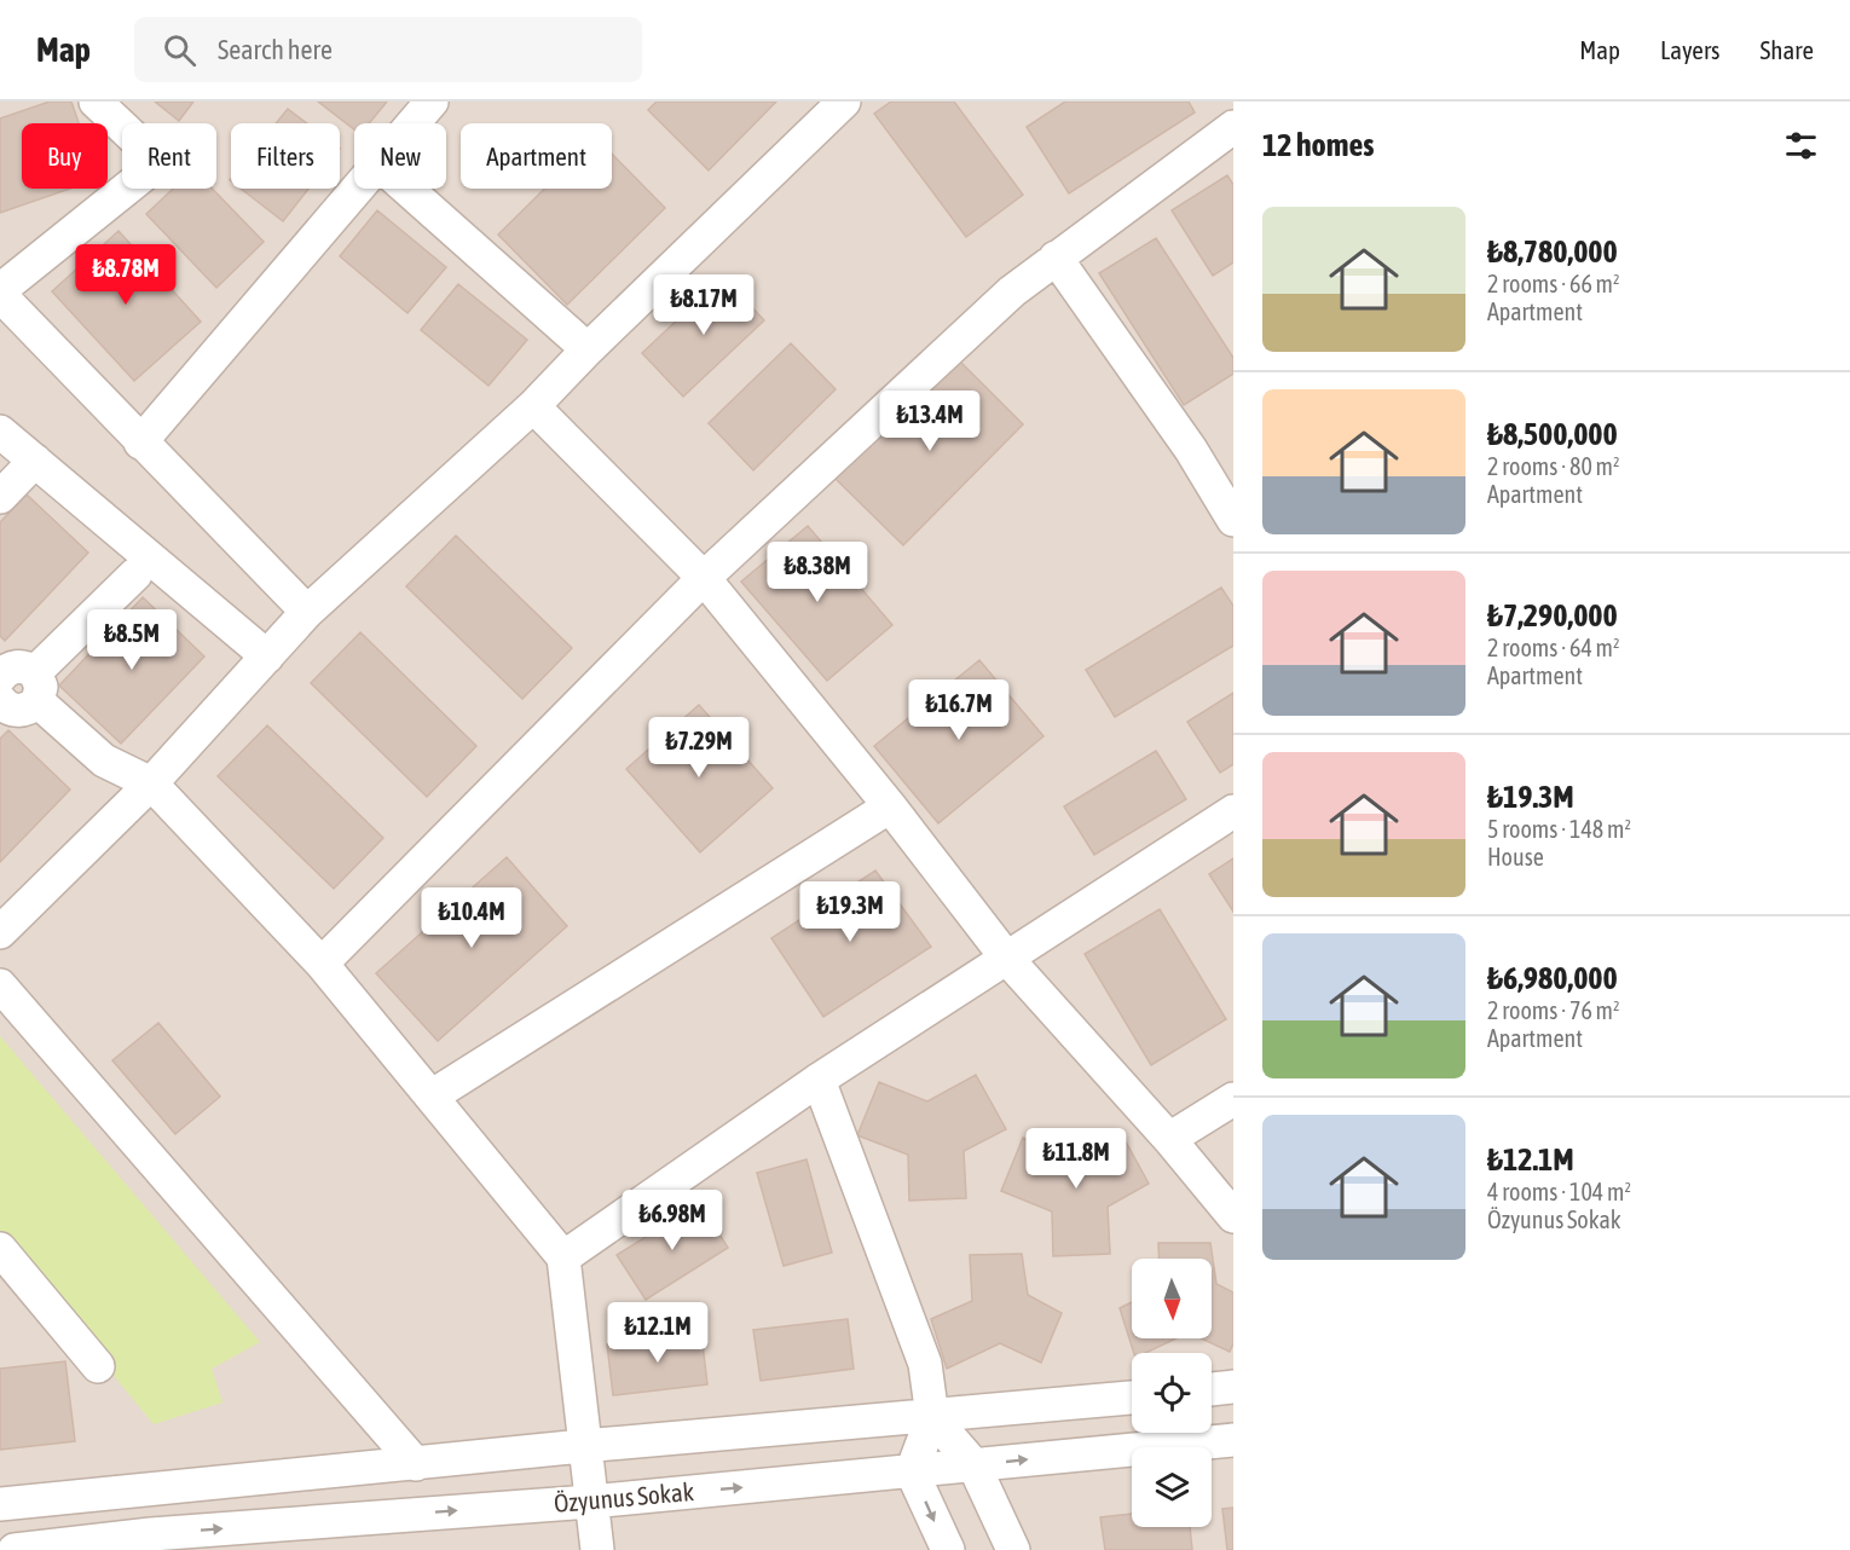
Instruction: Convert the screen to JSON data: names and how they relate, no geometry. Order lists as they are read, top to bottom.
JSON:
{
  "streets": {
    "street": ["Özyunus Sokak"]
  },
  "north": "bottom",
  "page": {
    "header": "Map",
    "search": "Search here",
    "nav": ["Map", "Layers", "Share"],
    "heading": "12 homes",
    "chip": [
      "Buy",
      "Rent",
      "Filters",
      "New",
      "Apartment"
    ],
    "list": [
      {
        "name": "₺8,780,000",
        "note": "2 rooms · 66 m² · Apartment"
      },
      {
        "name": "₺8,500,000",
        "note": "2 rooms · 80 m² · Apartment"
      },
      {
        "name": "₺7,290,000",
        "note": "2 rooms · 64 m² · Apartment"
      },
      {
        "name": "₺19.3M",
        "note": "5 rooms · 148 m² · House"
      },
      {
        "name": "₺6,980,000",
        "note": "2 rooms · 76 m² · Apartment"
      },
      {
        "name": "₺12.1M",
        "note": "4 rooms · 104 m² · Özyunus Sokak"
      }
    ],
    "price": [
      "₺8.78M",
      "₺8.17M",
      "₺13.4M",
      "₺8.38M",
      "₺8.5M",
      "₺16.7M",
      "₺7.29M",
      "₺19.3M",
      "₺10.4M",
      "₺11.8M",
      "₺6.98M",
      "₺12.1M"
    ]
  }
}
